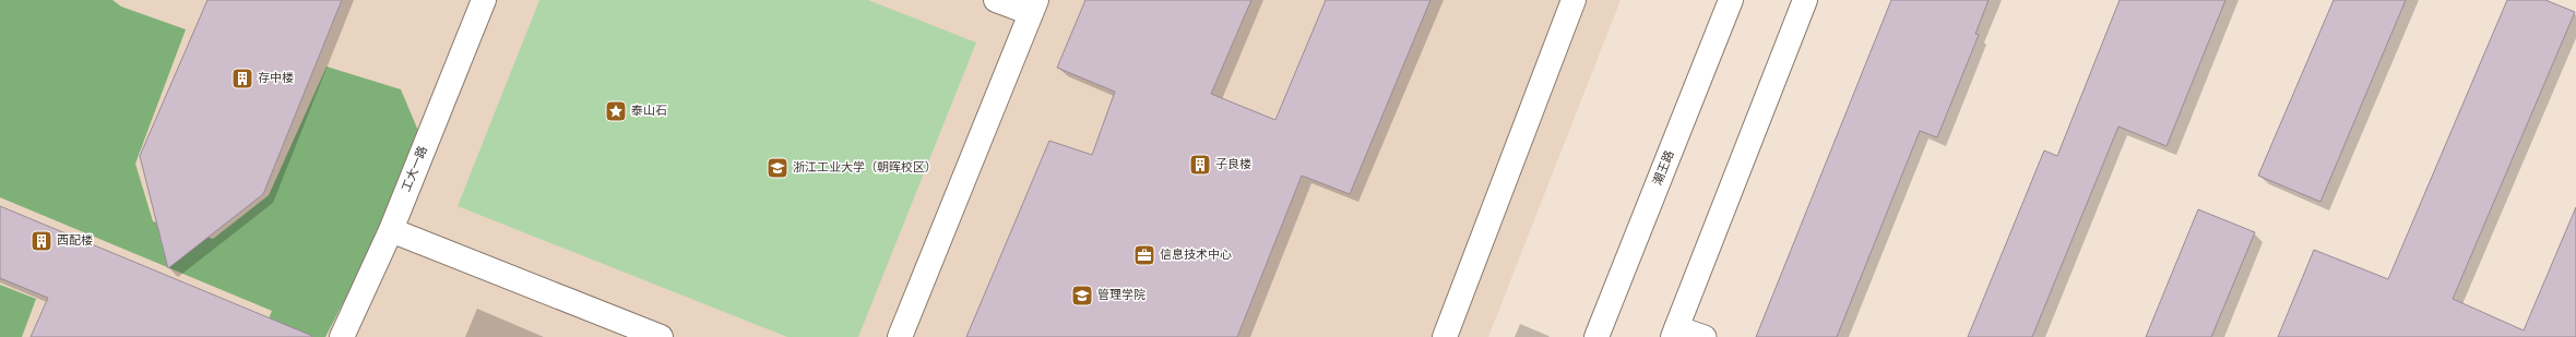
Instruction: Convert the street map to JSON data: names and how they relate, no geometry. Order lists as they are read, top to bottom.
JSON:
{
  "streets": {
    "street": ["潮王路", "工大一路"]
  },
  "places": {
    "building": ["存中楼", "子良楼", "西配楼"],
    "place": ["泰山石"],
    "school or university": ["浙江工业大学（朝晖校区）", "管理学院"],
    "office": ["信息技术中心"]
  }
}
